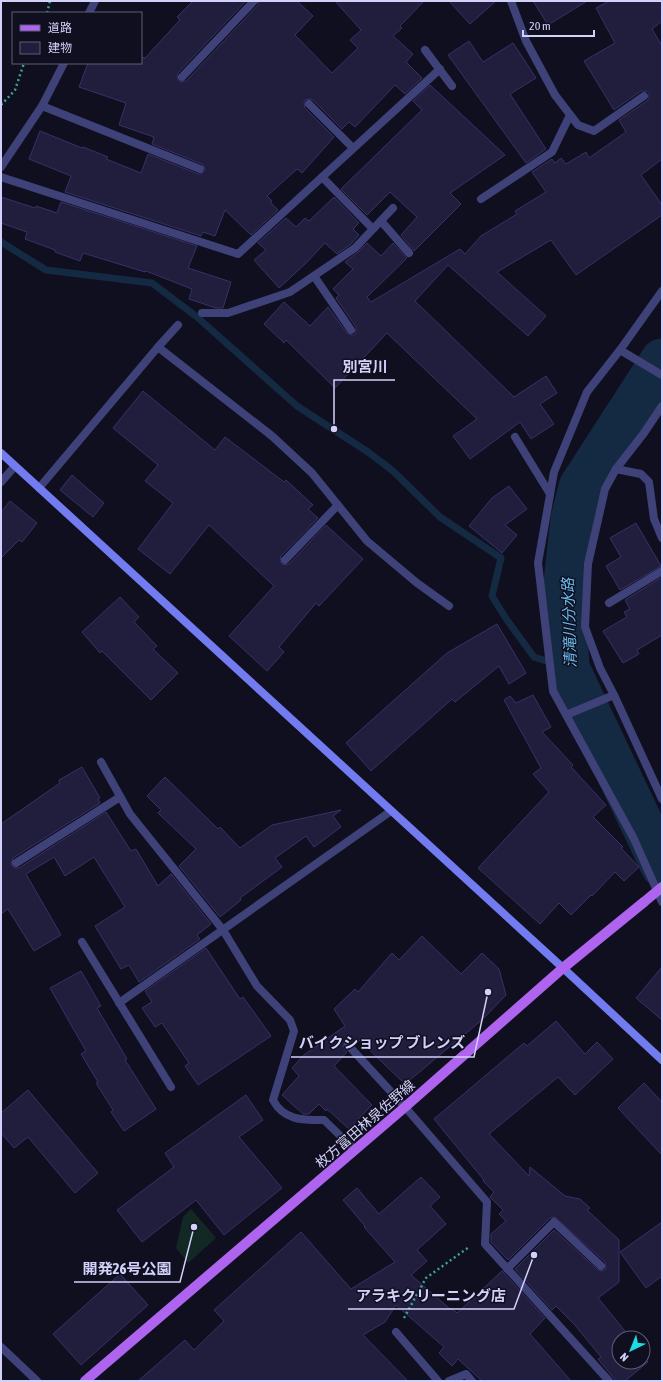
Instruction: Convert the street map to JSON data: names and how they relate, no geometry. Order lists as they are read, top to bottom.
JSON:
{
  "streets": {
    "main road": ["枚方富田林泉佐野線"]
  },
  "water": ["清滝川分水路"],
  "places": [
    "別宮川",
    "バイクショップ ブレンズ",
    "開発26号公園",
    "アラキクリーニング店"
  ],
  "legend": ["道路", "建物"],
  "scale_bar": "20 m",
  "north": "bottom left"
}
